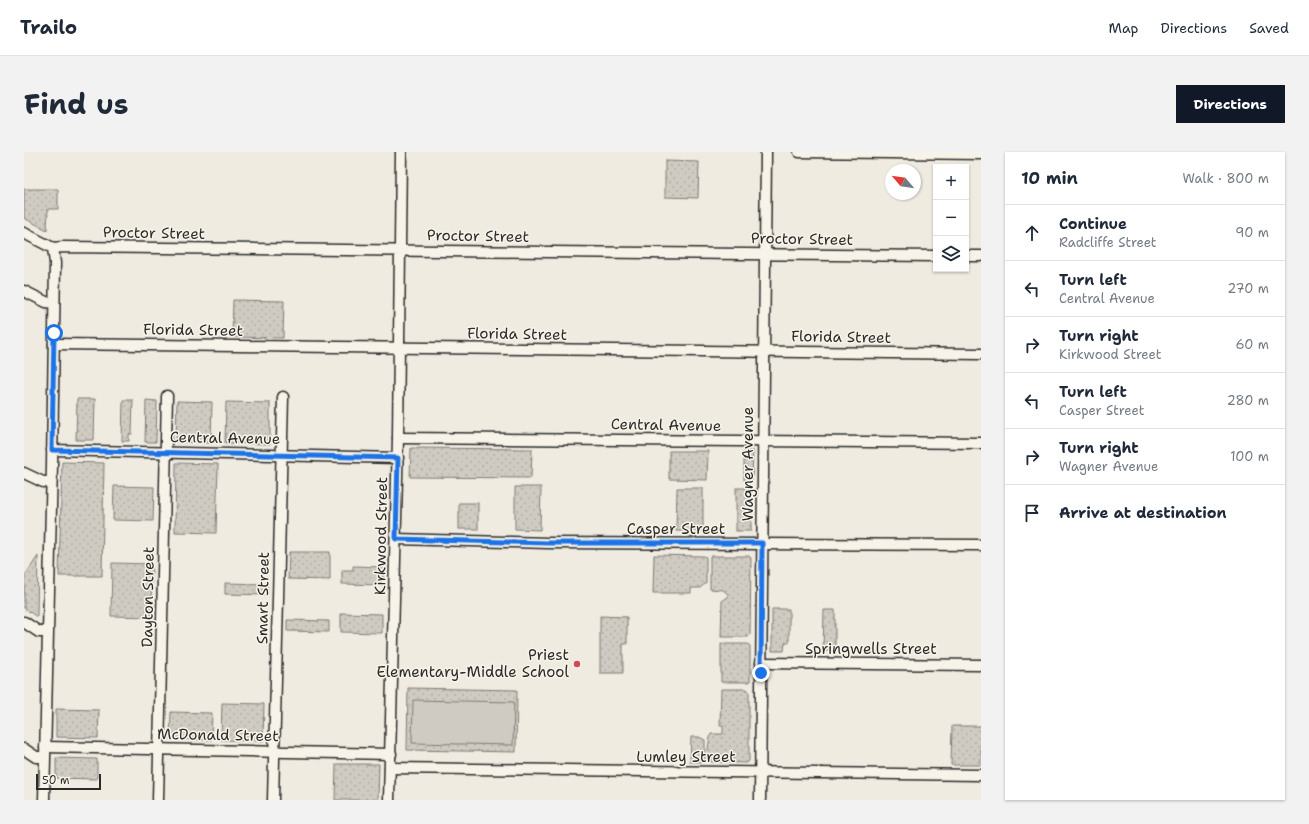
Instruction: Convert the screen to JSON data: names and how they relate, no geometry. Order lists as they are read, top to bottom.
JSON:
{
  "streets": {
    "street": [
      "Proctor Street",
      "Florida Street",
      "Central Avenue",
      "Wagner Avenue",
      "Casper Street",
      "Kirkwood Street",
      "Dayton Street",
      "Smart Street",
      "Springwells Street",
      "McDonald Street",
      "Lumley Street"
    ]
  },
  "crossings": [
    ["Proctor Street", "Wagner Avenue"],
    ["Proctor Street", "Kirkwood Street"],
    ["Florida Street", "Wagner Avenue"],
    ["Florida Street", "Kirkwood Street"],
    ["Central Avenue", "Wagner Avenue"],
    ["Central Avenue", "Kirkwood Street"],
    ["Central Avenue", "Dayton Street"],
    ["Central Avenue", "Smart Street"],
    ["Wagner Avenue", "Casper Street"],
    ["Wagner Avenue", "Springwells Street"],
    ["Wagner Avenue", "Lumley Street"],
    ["Casper Street", "Kirkwood Street"],
    ["Kirkwood Street", "McDonald Street"],
    ["Kirkwood Street", "Lumley Street"],
    ["Dayton Street", "McDonald Street"],
    ["Smart Street", "McDonald Street"]
  ],
  "places": ["Priest Elementary‑Middle School"],
  "scale_bar": "50 m",
  "north": "top left",
  "page": {
    "header": "Trailo",
    "nav": ["Map", "Directions", "Saved"],
    "title": "Find us",
    "buttons": "Directions",
    "heading": ["10 min", "Walk · 800 m"],
    "map_buttons": ["+", "−"],
    "list": [
      ["Continue", "Radcliffe Street", "90 m"],
      ["Turn left", "Central Avenue", "270 m"],
      ["Turn right", "Kirkwood Street", "60 m"],
      ["Turn left", "Casper Street", "280 m"],
      ["Turn right", "Wagner Avenue", "100 m"],
      "Arrive at destination"
    ],
    "scale": "50 m"
  }
}
